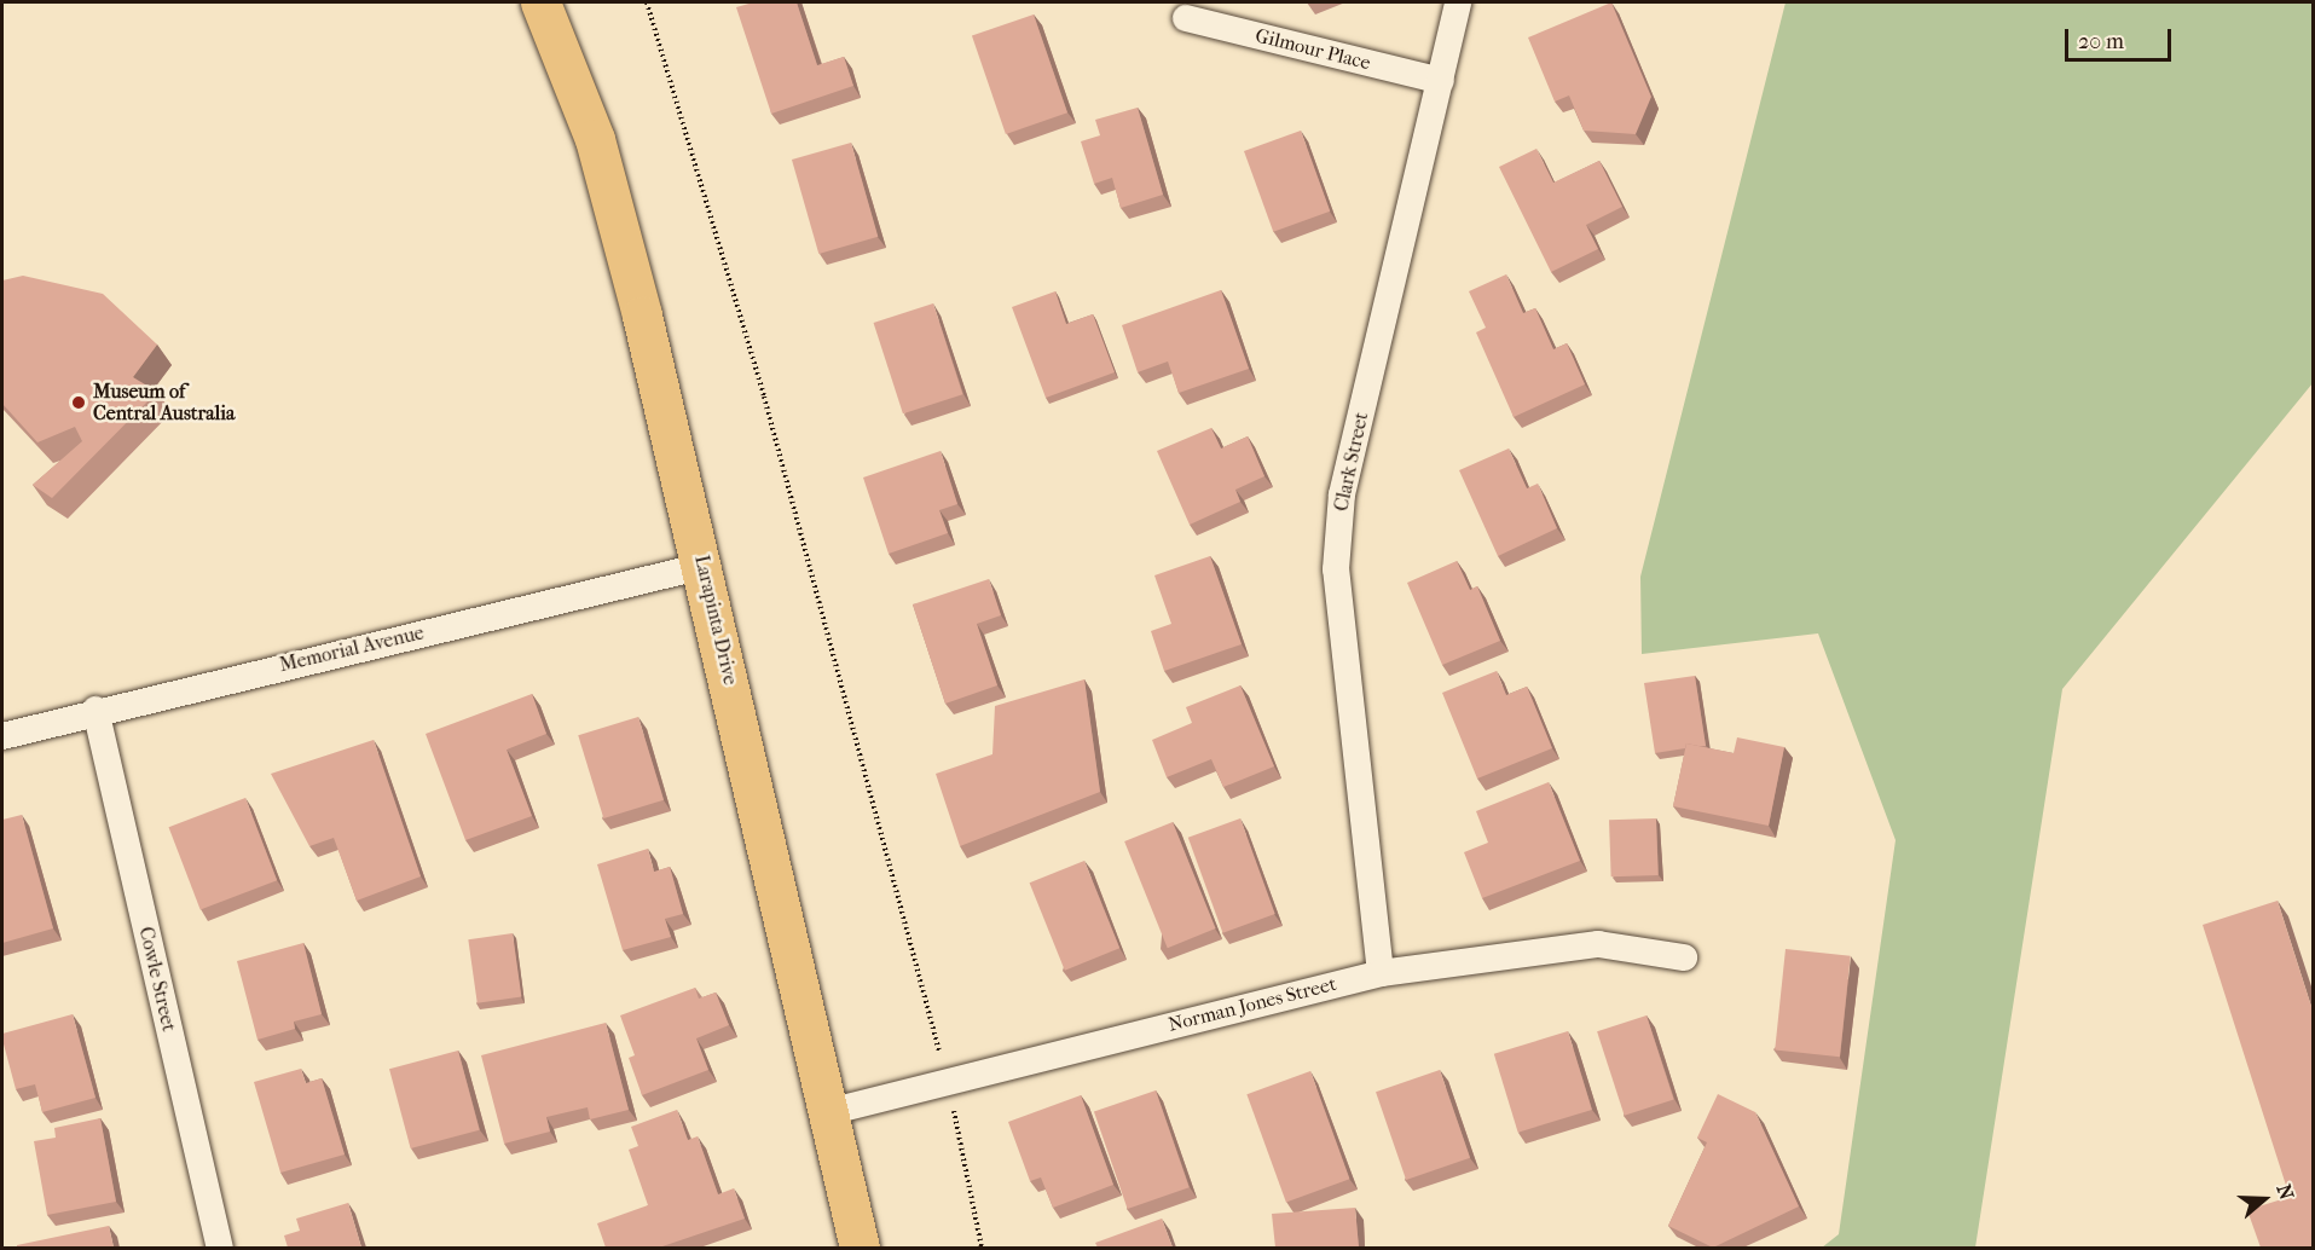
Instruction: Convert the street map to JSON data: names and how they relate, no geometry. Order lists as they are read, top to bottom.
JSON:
{
  "streets": {
    "main road": ["Larapinta Drive"],
    "street": [
      "Gilmour Place",
      "Clark Street",
      "Memorial Avenue",
      "Cowle Street",
      "Norman Jones Street"
    ]
  },
  "crossings": [
    ["Gilmour Place", "Clark Street"],
    ["Clark Street", "Norman Jones Street"],
    ["Larapinta Drive", "Memorial Avenue"],
    ["Larapinta Drive", "Norman Jones Street"],
    ["Memorial Avenue", "Cowle Street"]
  ],
  "places": ["Museum of Central Australia"],
  "scale_bar": "20 m",
  "north": "right"
}
